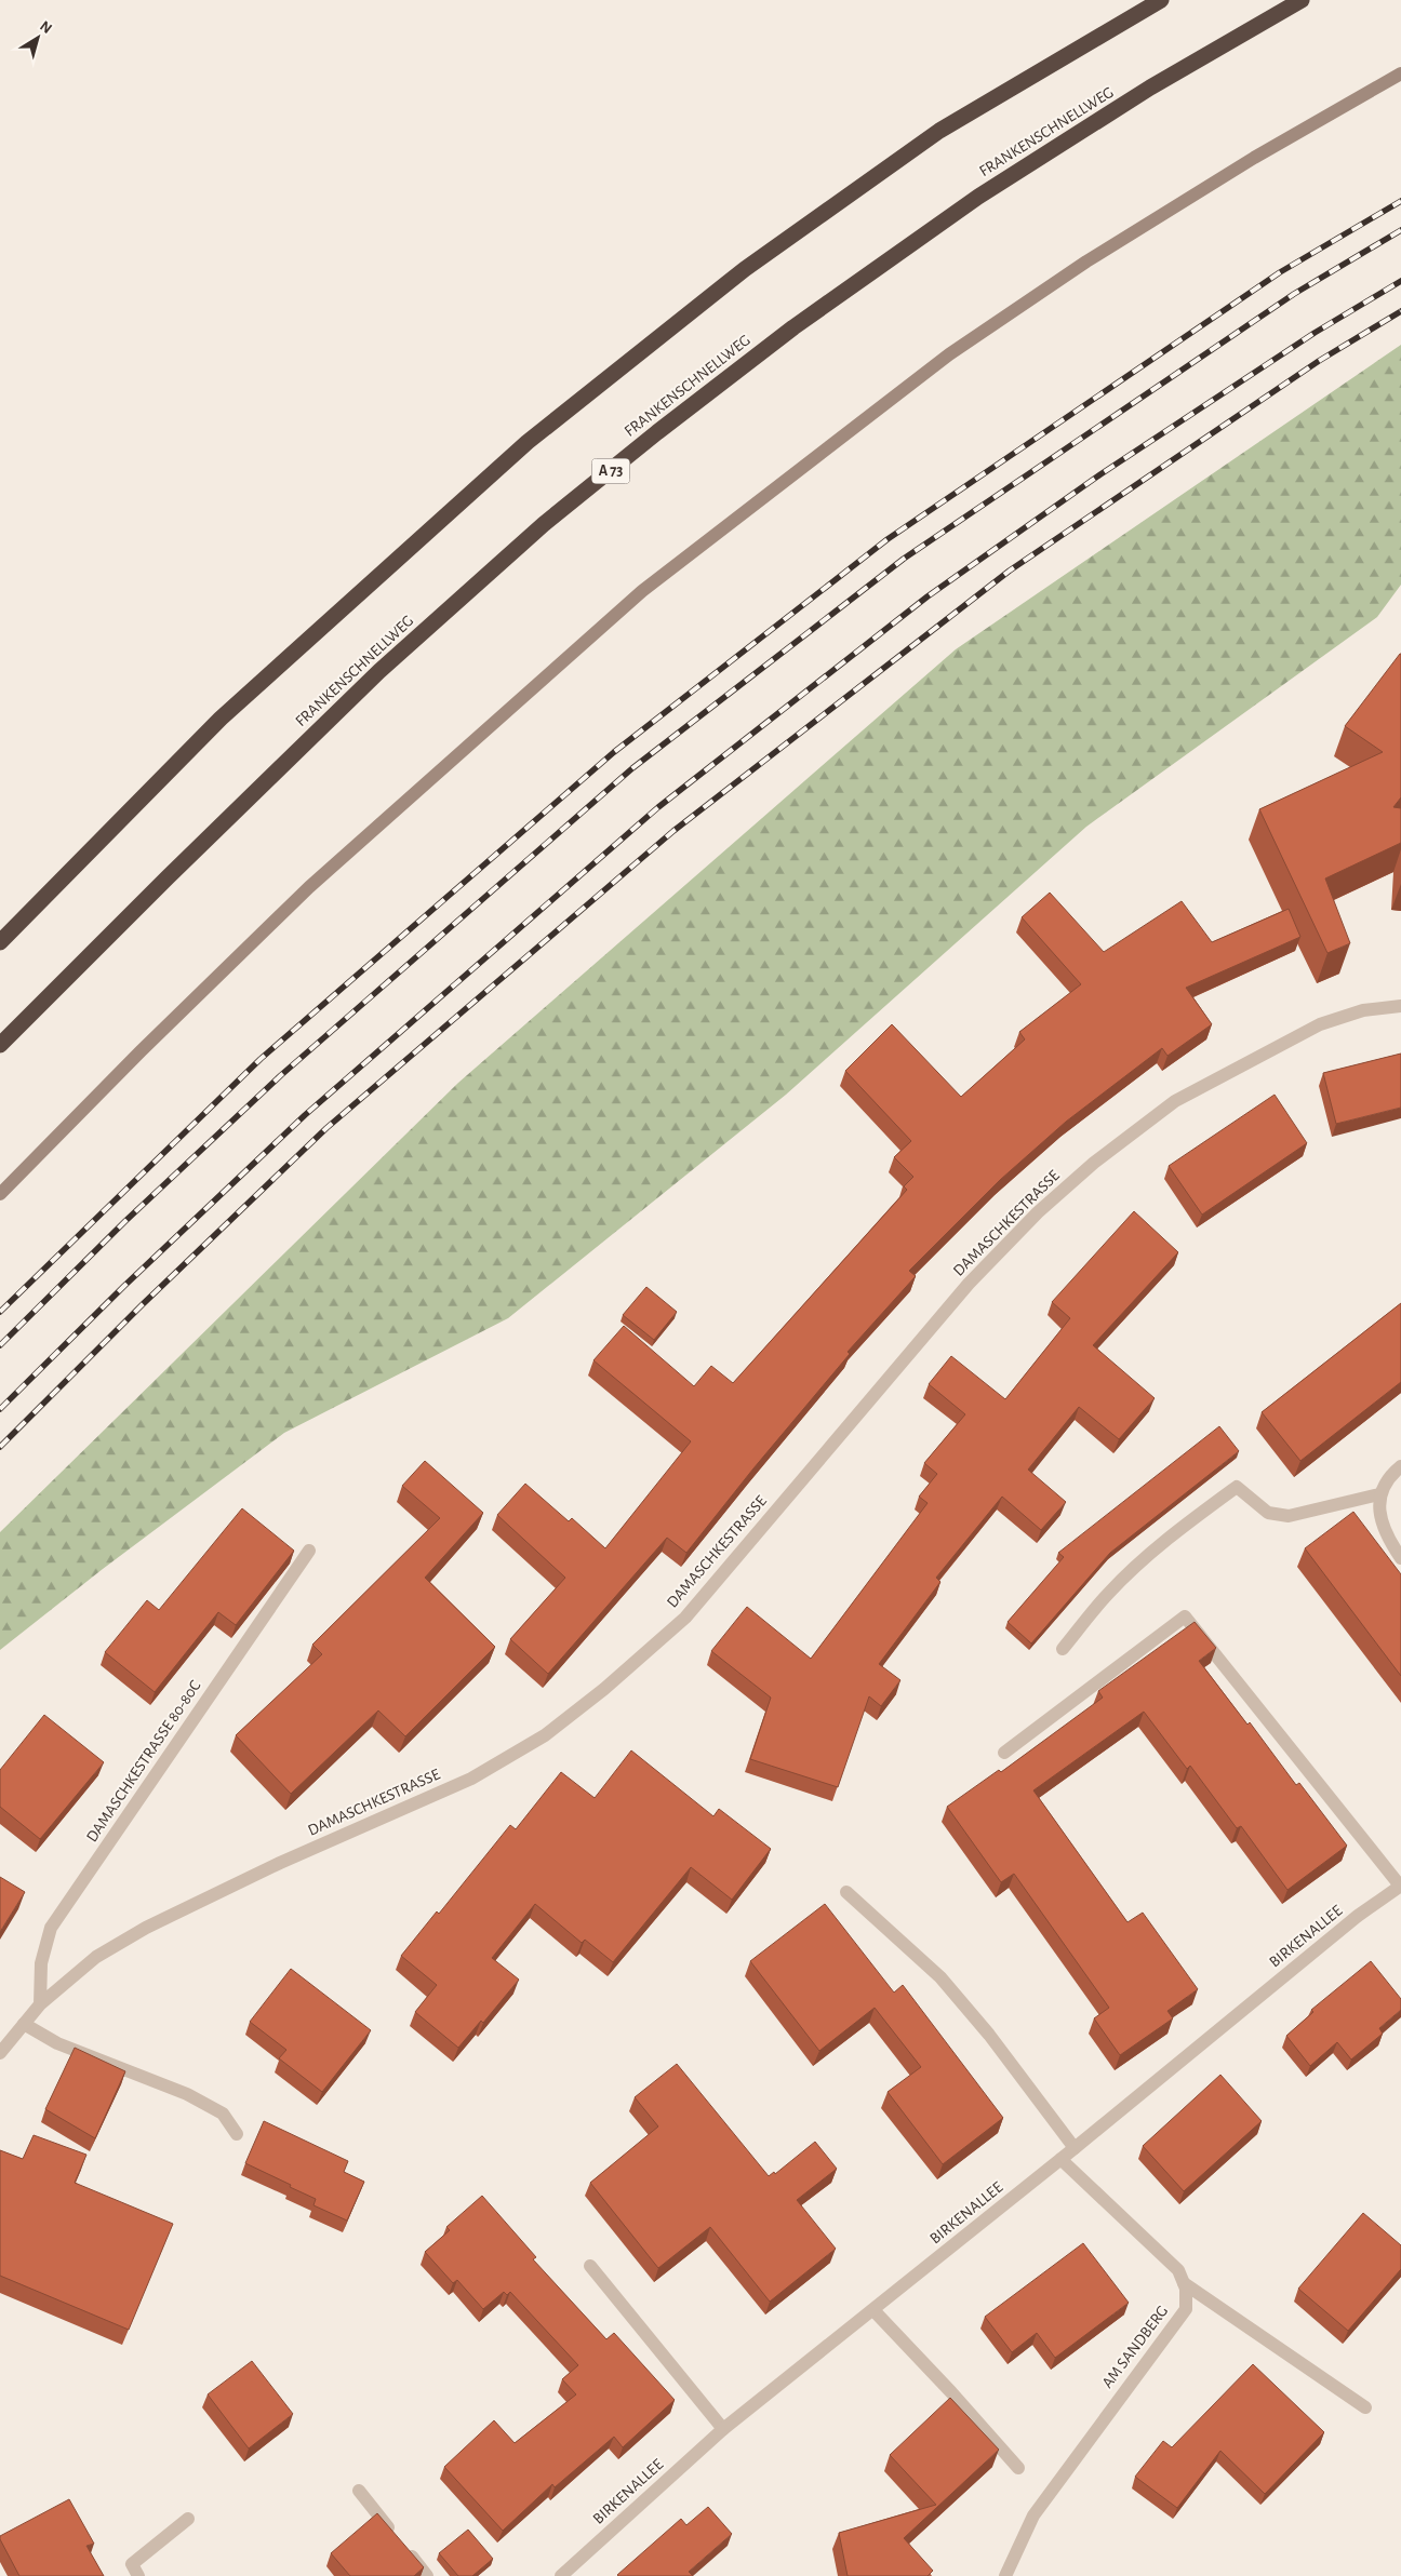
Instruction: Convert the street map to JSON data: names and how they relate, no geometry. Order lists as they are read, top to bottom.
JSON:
{
  "streets": {
    "highway": ["FRANKENSCHNELLWEG", "A 73"],
    "street": [
      "DAMASCHKESTRASSE",
      "DAMASCHKESTRASSE 80-80C",
      "BIRKENALLEE",
      "AM SANDBERG"
    ]
  },
  "crossings": [
    ["DAMASCHKESTRASSE", "DAMASCHKESTRASSE 80-80C"]
  ],
  "north": "top right"
}
